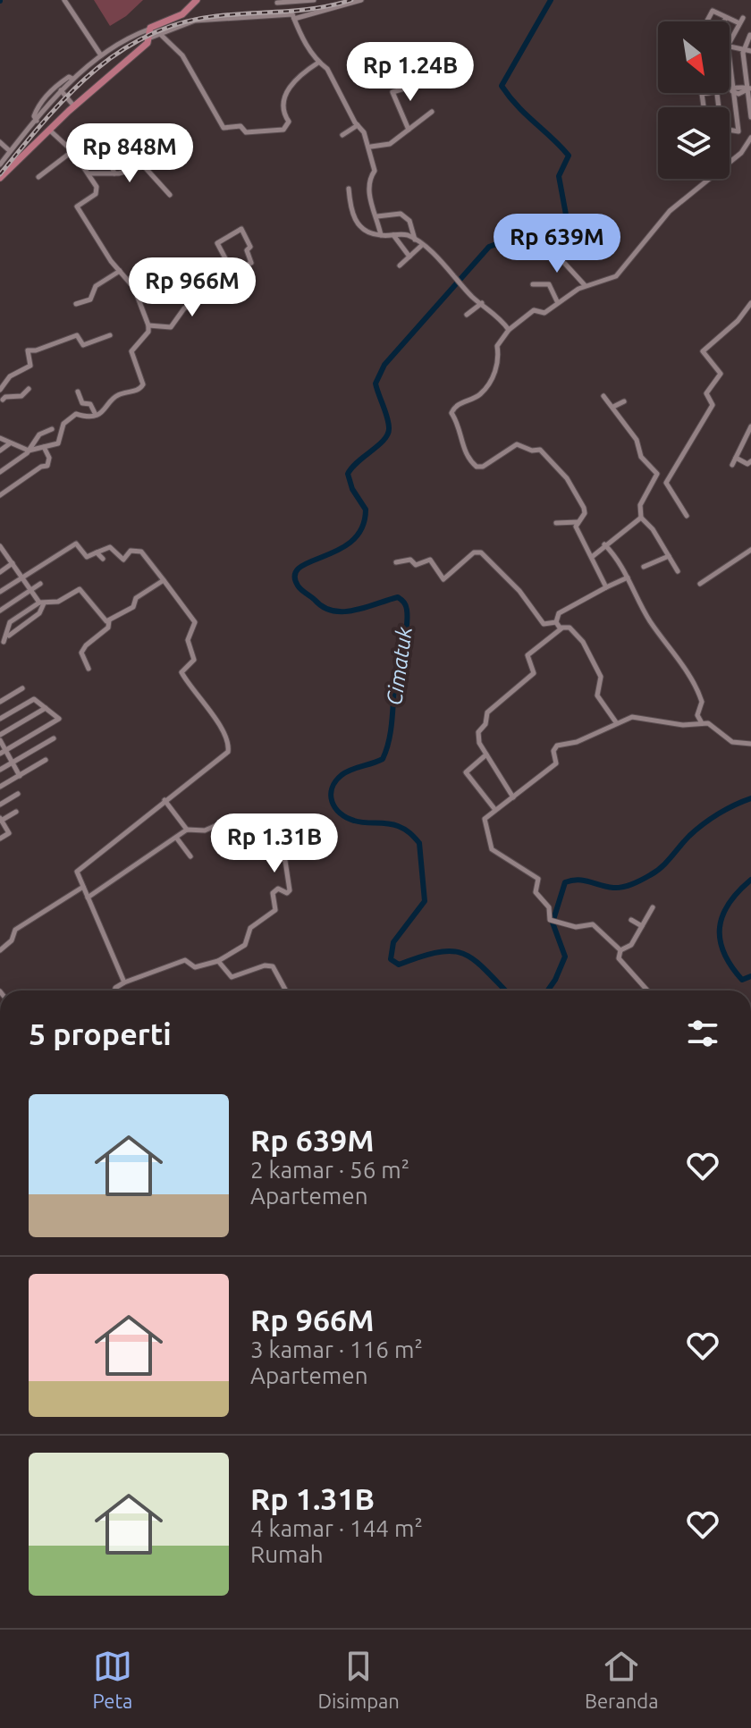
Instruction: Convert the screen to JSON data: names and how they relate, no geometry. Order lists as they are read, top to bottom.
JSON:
{
  "water": ["Cimatuk"],
  "north": "bottom right",
  "page": {
    "price": [
      "Rp 1.24B",
      "Rp 848M",
      "Rp 639M",
      "Rp 966M",
      "Rp 1.31B"
    ],
    "heading": "5 properti",
    "list": [
      {
        "name": "Rp 639M",
        "note": "2 kamar · 56 m² · Apartemen"
      },
      {
        "name": "Rp 966M",
        "note": "3 kamar · 116 m² · Apartemen"
      },
      {
        "name": "Rp 1.31B",
        "note": "4 kamar · 144 m² · Rumah"
      }
    ],
    "tabs": ["Peta", "Disimpan", "Beranda"]
  }
}
